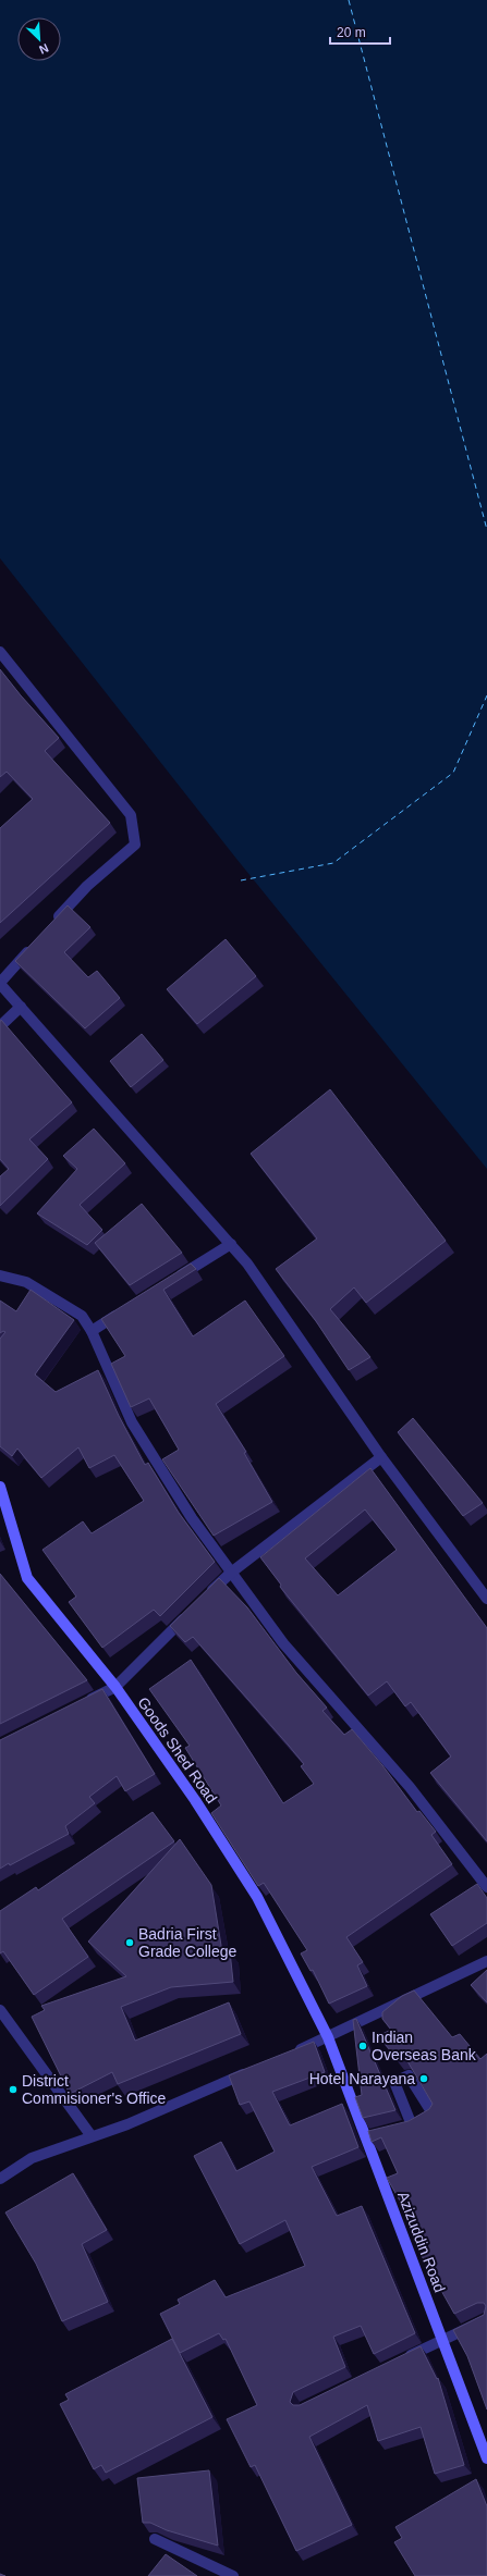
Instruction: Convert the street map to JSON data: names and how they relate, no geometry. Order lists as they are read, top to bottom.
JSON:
{
  "streets": {
    "street": ["Goods Shed Road", "Azizuddin Road"]
  },
  "crossings": [
    ["Goods Shed Road", "Azizuddin Road"]
  ],
  "places": [
    "Badria First Grade College",
    "Indian Overseas Bank",
    "Hotel Narayana",
    "District Commisioner's Office"
  ],
  "scale_bar": "20 m",
  "north": "bottom right"
}
